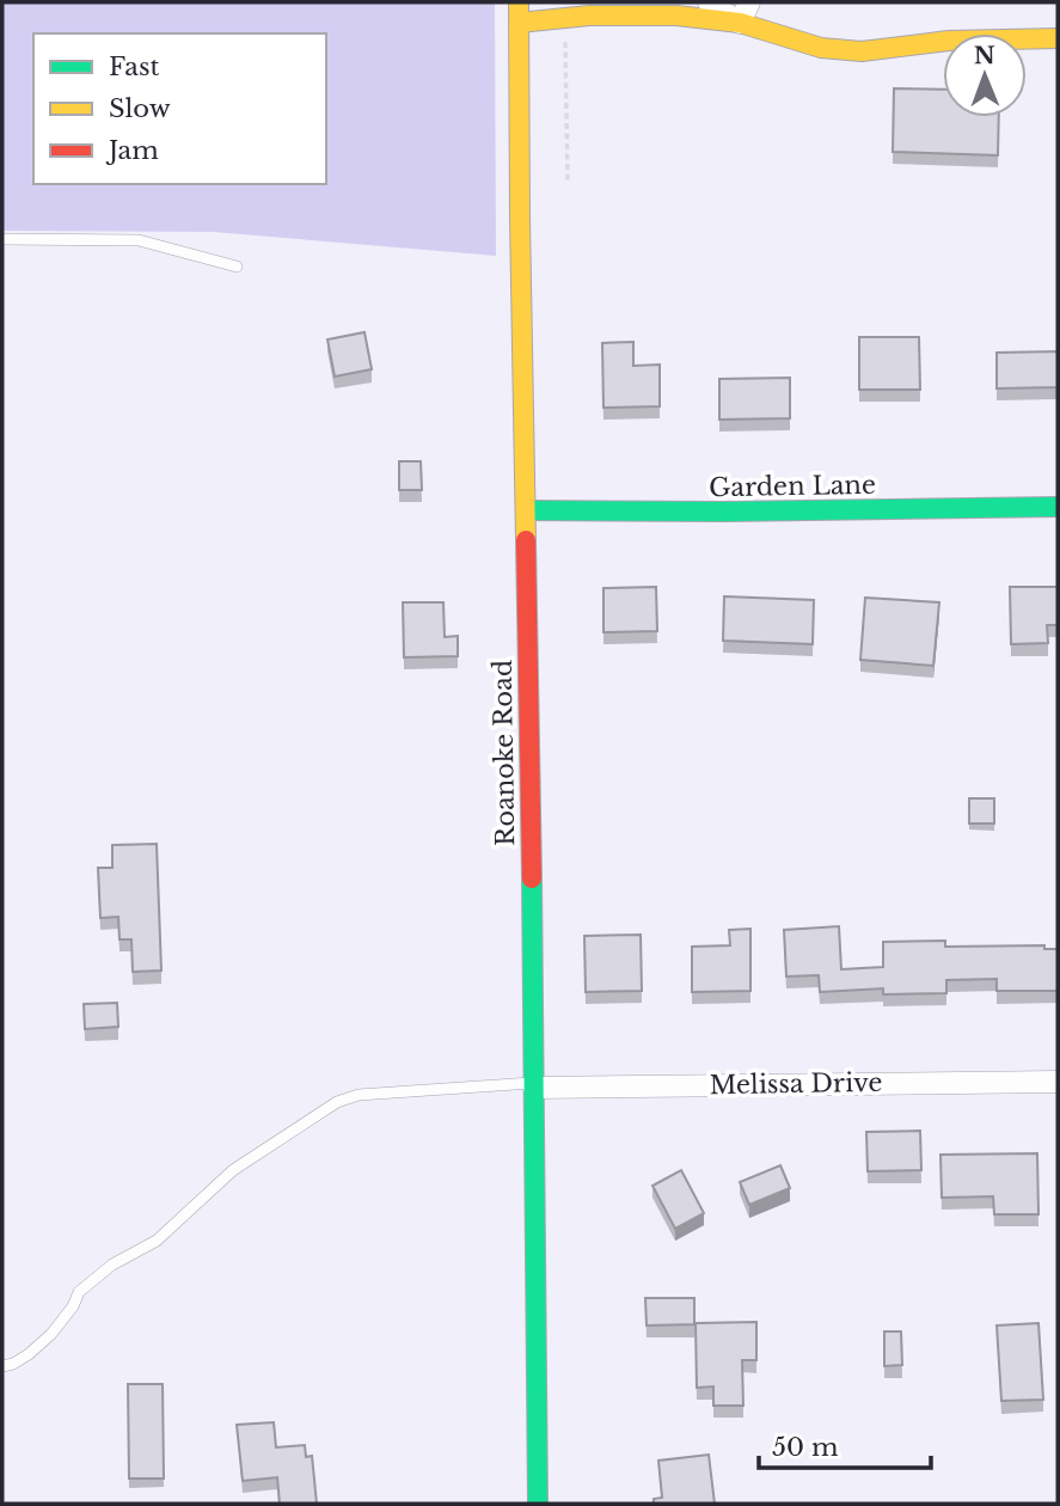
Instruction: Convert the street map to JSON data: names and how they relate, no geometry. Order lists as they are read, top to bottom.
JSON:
{
  "streets": {
    "street": ["Garden Lane", "Roanoke Road", "Melissa Drive"]
  },
  "crossings": [
    ["Garden Lane", "Roanoke Road"],
    ["Roanoke Road", "Melissa Drive"]
  ],
  "legend": ["Fast", "Slow", "Jam"],
  "scale_bar": "50 m",
  "north": "top"
}
